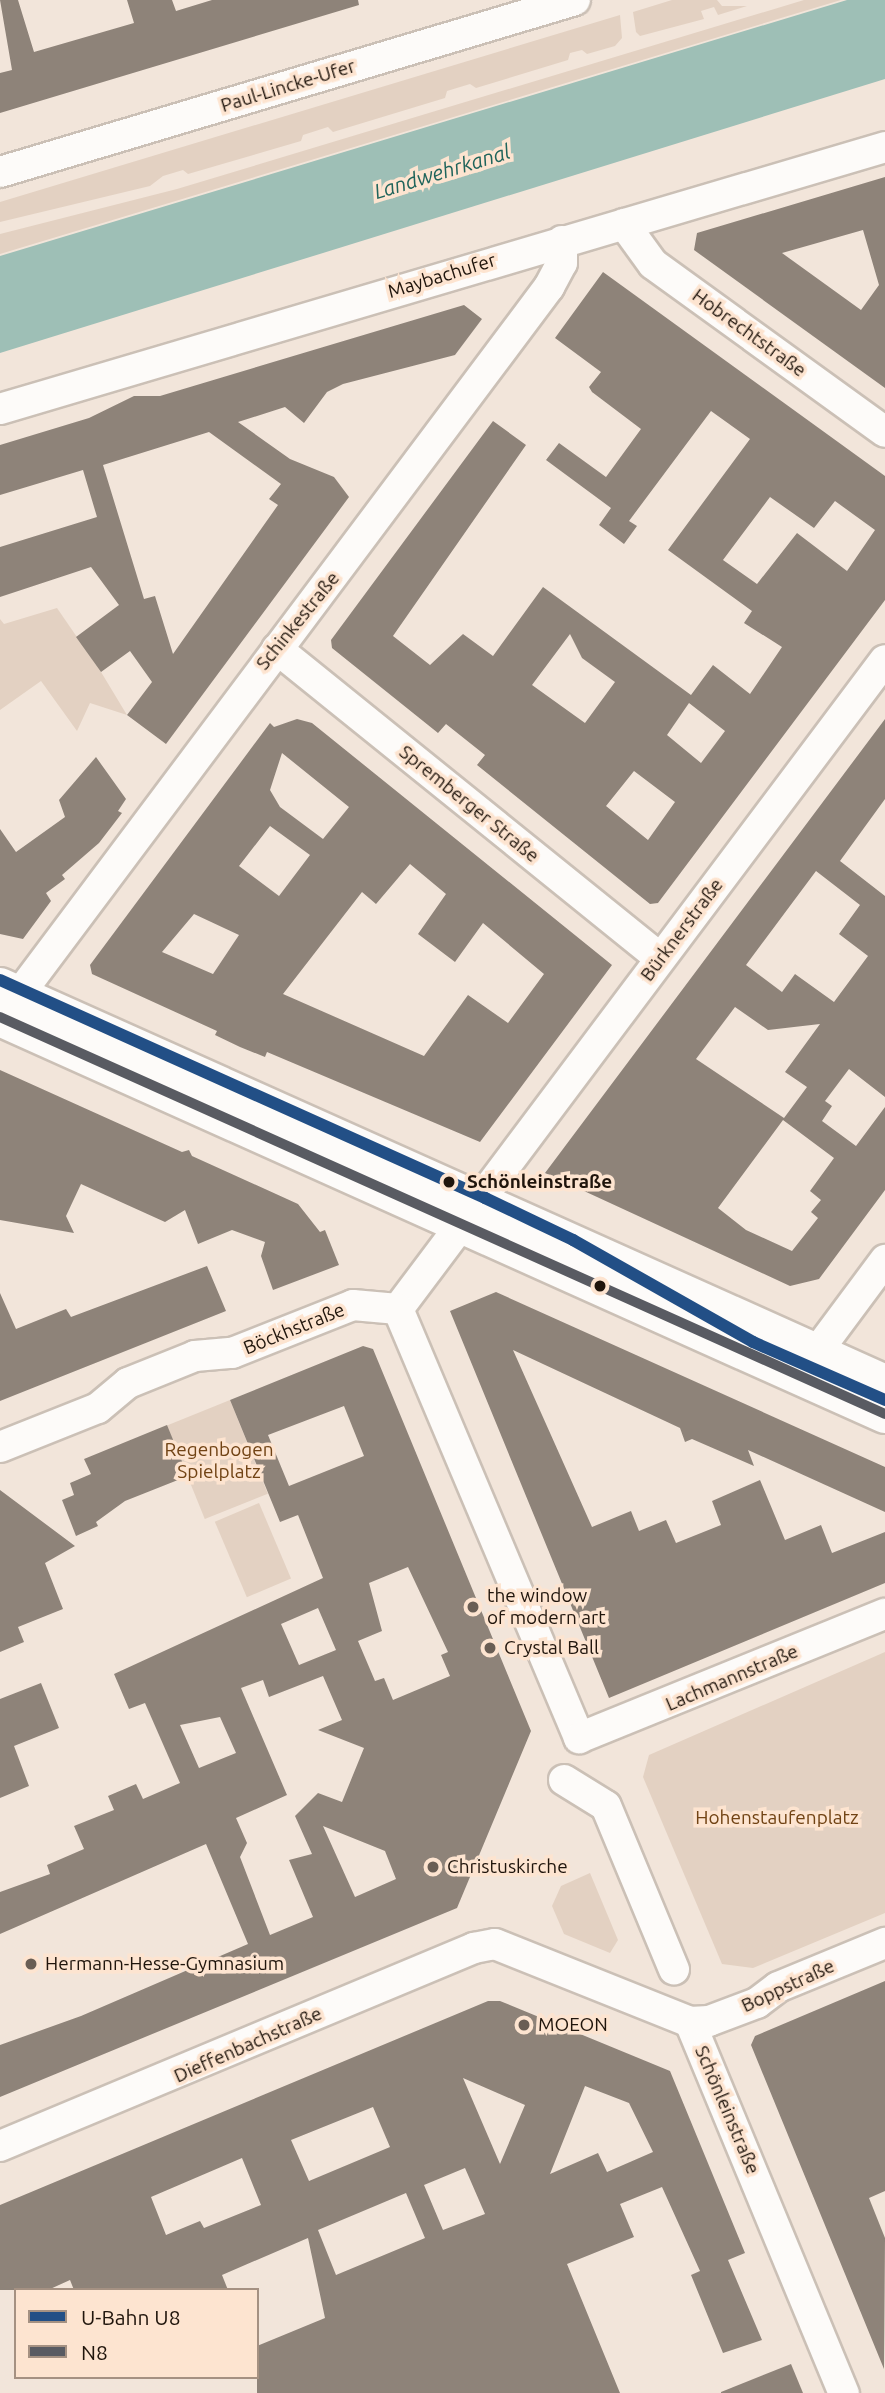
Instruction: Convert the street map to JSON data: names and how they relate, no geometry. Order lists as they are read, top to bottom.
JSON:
{
  "streets": {
    "street": [
      "Paul-Lincke-Ufer",
      "Maybachufer",
      "Hobrechtstraße",
      "Schinkestraße",
      "Spremberger Straße",
      "Bürknerstraße",
      "Böckhstraße",
      "Lachmannstraße",
      "Boppstraße",
      "Dieffenbachstraße",
      "Schönleinstraße"
    ]
  },
  "crossings": [
    ["Maybachufer", "Hobrechtstraße"],
    ["Maybachufer", "Schinkestraße"],
    ["Schinkestraße", "Spremberger Straße"],
    ["Spremberger Straße", "Bürknerstraße"],
    ["Böckhstraße", "Lachmannstraße"],
    ["Boppstraße", "Schönleinstraße"],
    ["Dieffenbachstraße", "Schönleinstraße"]
  ],
  "water": ["Landwehrkanal"],
  "parks": ["Regenbogen Spielplatz", "Hohenstaufenplatz"],
  "places": [
    "Schönleinstraße",
    "the window of modern art",
    "Crystal Ball",
    "Christuskirche",
    "Hermann-Hesse-Gymnasium",
    "MOEON"
  ],
  "lines": ["metro line U8", "transit line N8"],
  "legend": ["U-Bahn U8", "N8"]
}
